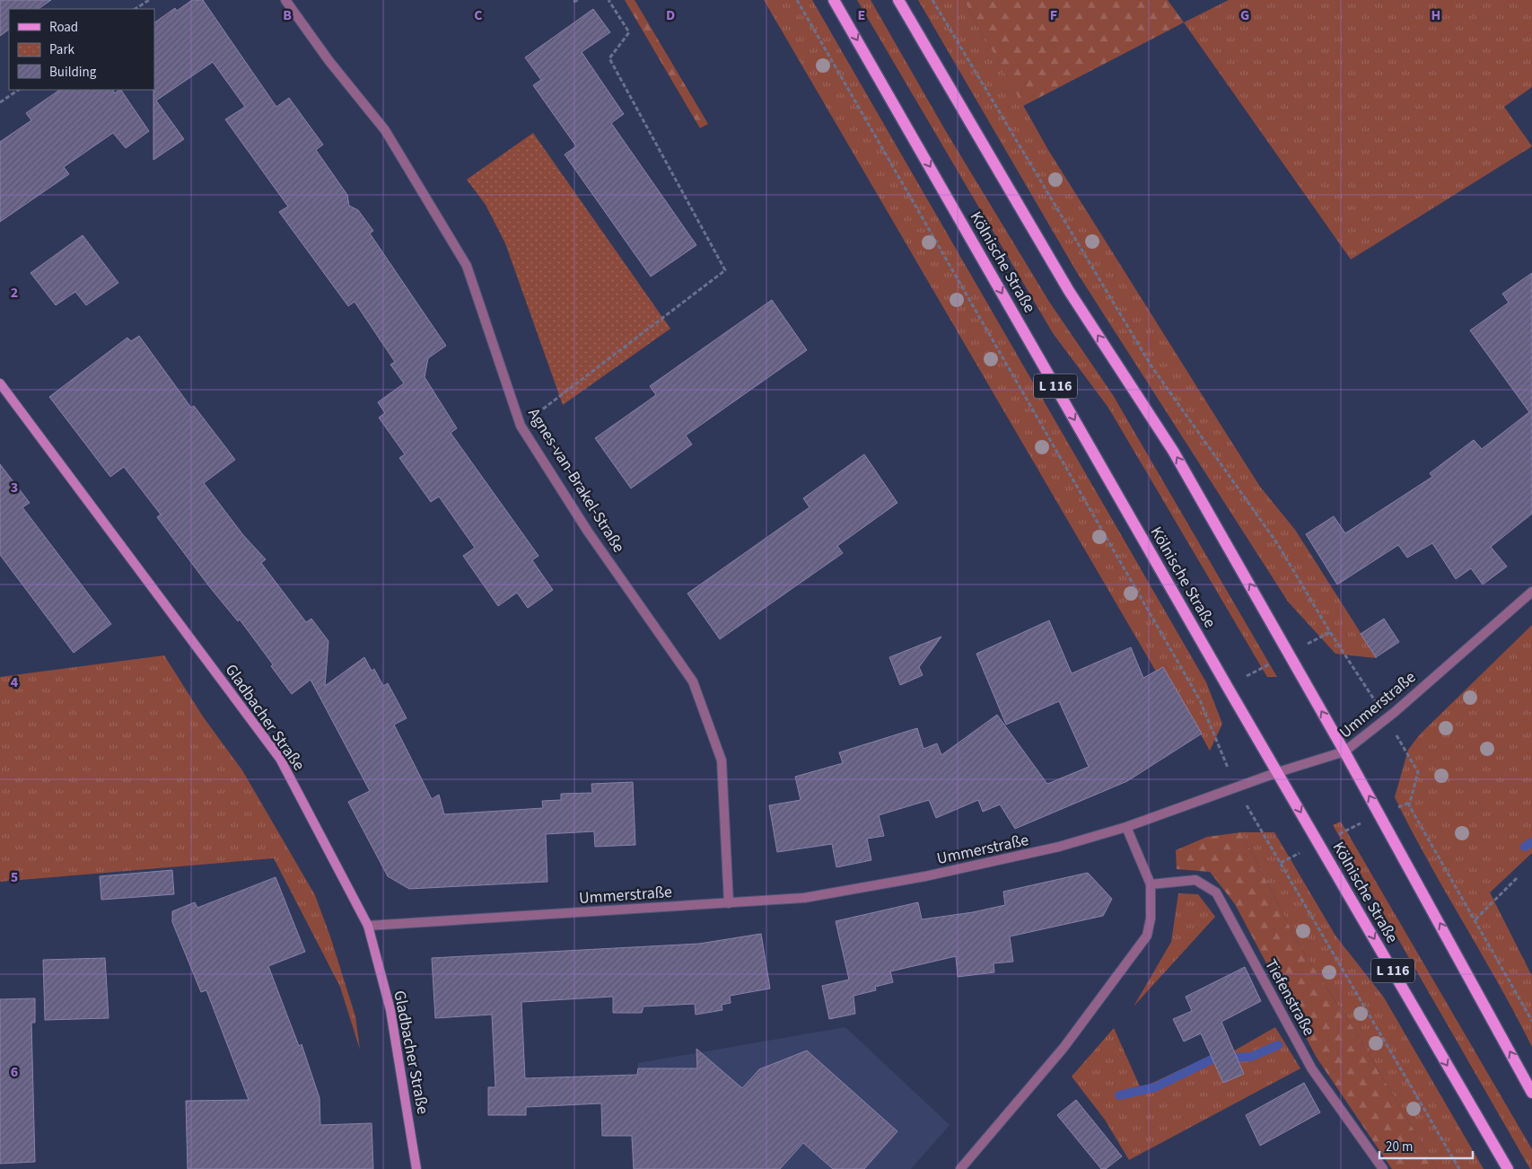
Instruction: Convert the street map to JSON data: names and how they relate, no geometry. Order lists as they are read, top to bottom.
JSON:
{
  "streets": {
    "main road": ["Kölnische Straße", "L 116", "Gladbacher Straße"],
    "street": ["Agnes-van-Brakel-Straße", "Ummerstraße", "Tiefenstraße"]
  },
  "crossings": [
    ["Kölnische Straße", "Ummerstraße"],
    ["Agnes-van-Brakel-Straße", "Ummerstraße"],
    ["Ummerstraße", "Gladbacher Straße"]
  ],
  "legend": ["Road", "Park", "Building"],
  "scale_bar": "20 m",
  "grid": {
    "columns": [
      "B",
      "C",
      "D",
      "E",
      "F",
      "G",
      "H"
    ],
    "rows": [
      "2",
      "3",
      "4",
      "5",
      "6"
    ]
  }
}
